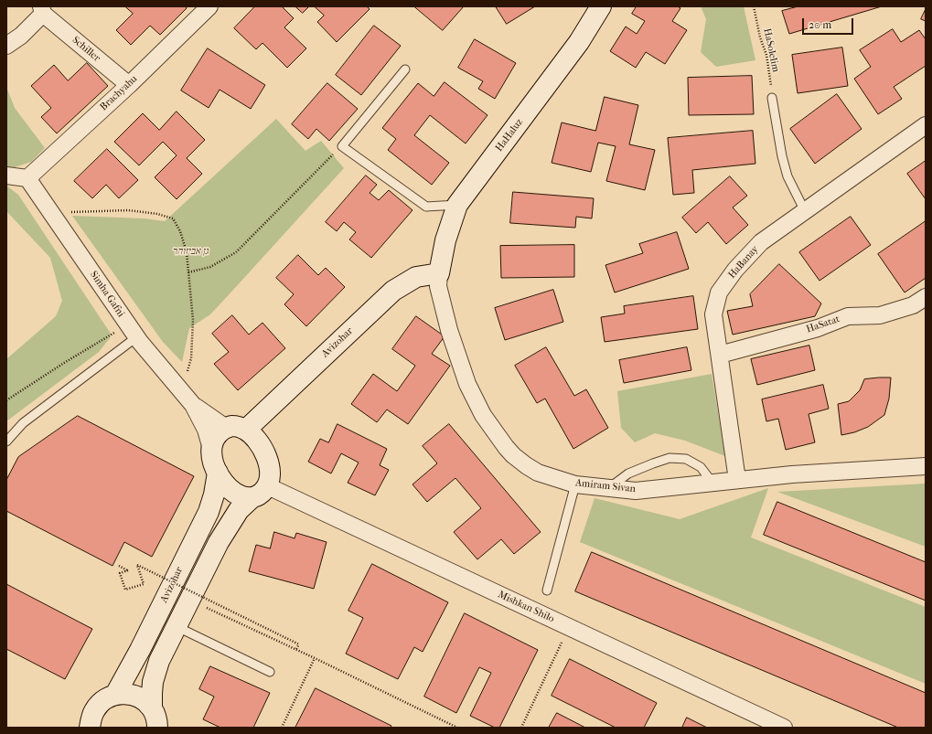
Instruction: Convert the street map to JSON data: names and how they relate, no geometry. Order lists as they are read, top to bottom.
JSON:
{
  "streets": {
    "street": [
      "Schiller",
      "Brachyahu",
      "HaHaluz",
      "HaBanay",
      "Simha Gafni",
      "HaSatat",
      "Avizohar",
      "Amiram Sivan",
      "Mishkan Shilo"
    ],
    "path": ["HaSolelim"]
  },
  "crossings": [
    ["Schiller", "Brachyahu"],
    ["Brachyahu", "Simha Gafni"],
    ["HaHaluz", "Avizohar"],
    ["HaHaluz", "Amiram Sivan"],
    ["HaBanay", "HaSatat"],
    ["HaBanay", "Amiram Sivan"],
    ["Simha Gafni", "Avizohar"],
    ["Simha Gafni", "Mishkan Shilo"],
    ["Avizohar", "Amiram Sivan"],
    ["Avizohar", "Mishkan Shilo"]
  ],
  "parks": ["גן אביזוהר"],
  "scale_bar": "20 m"
}
